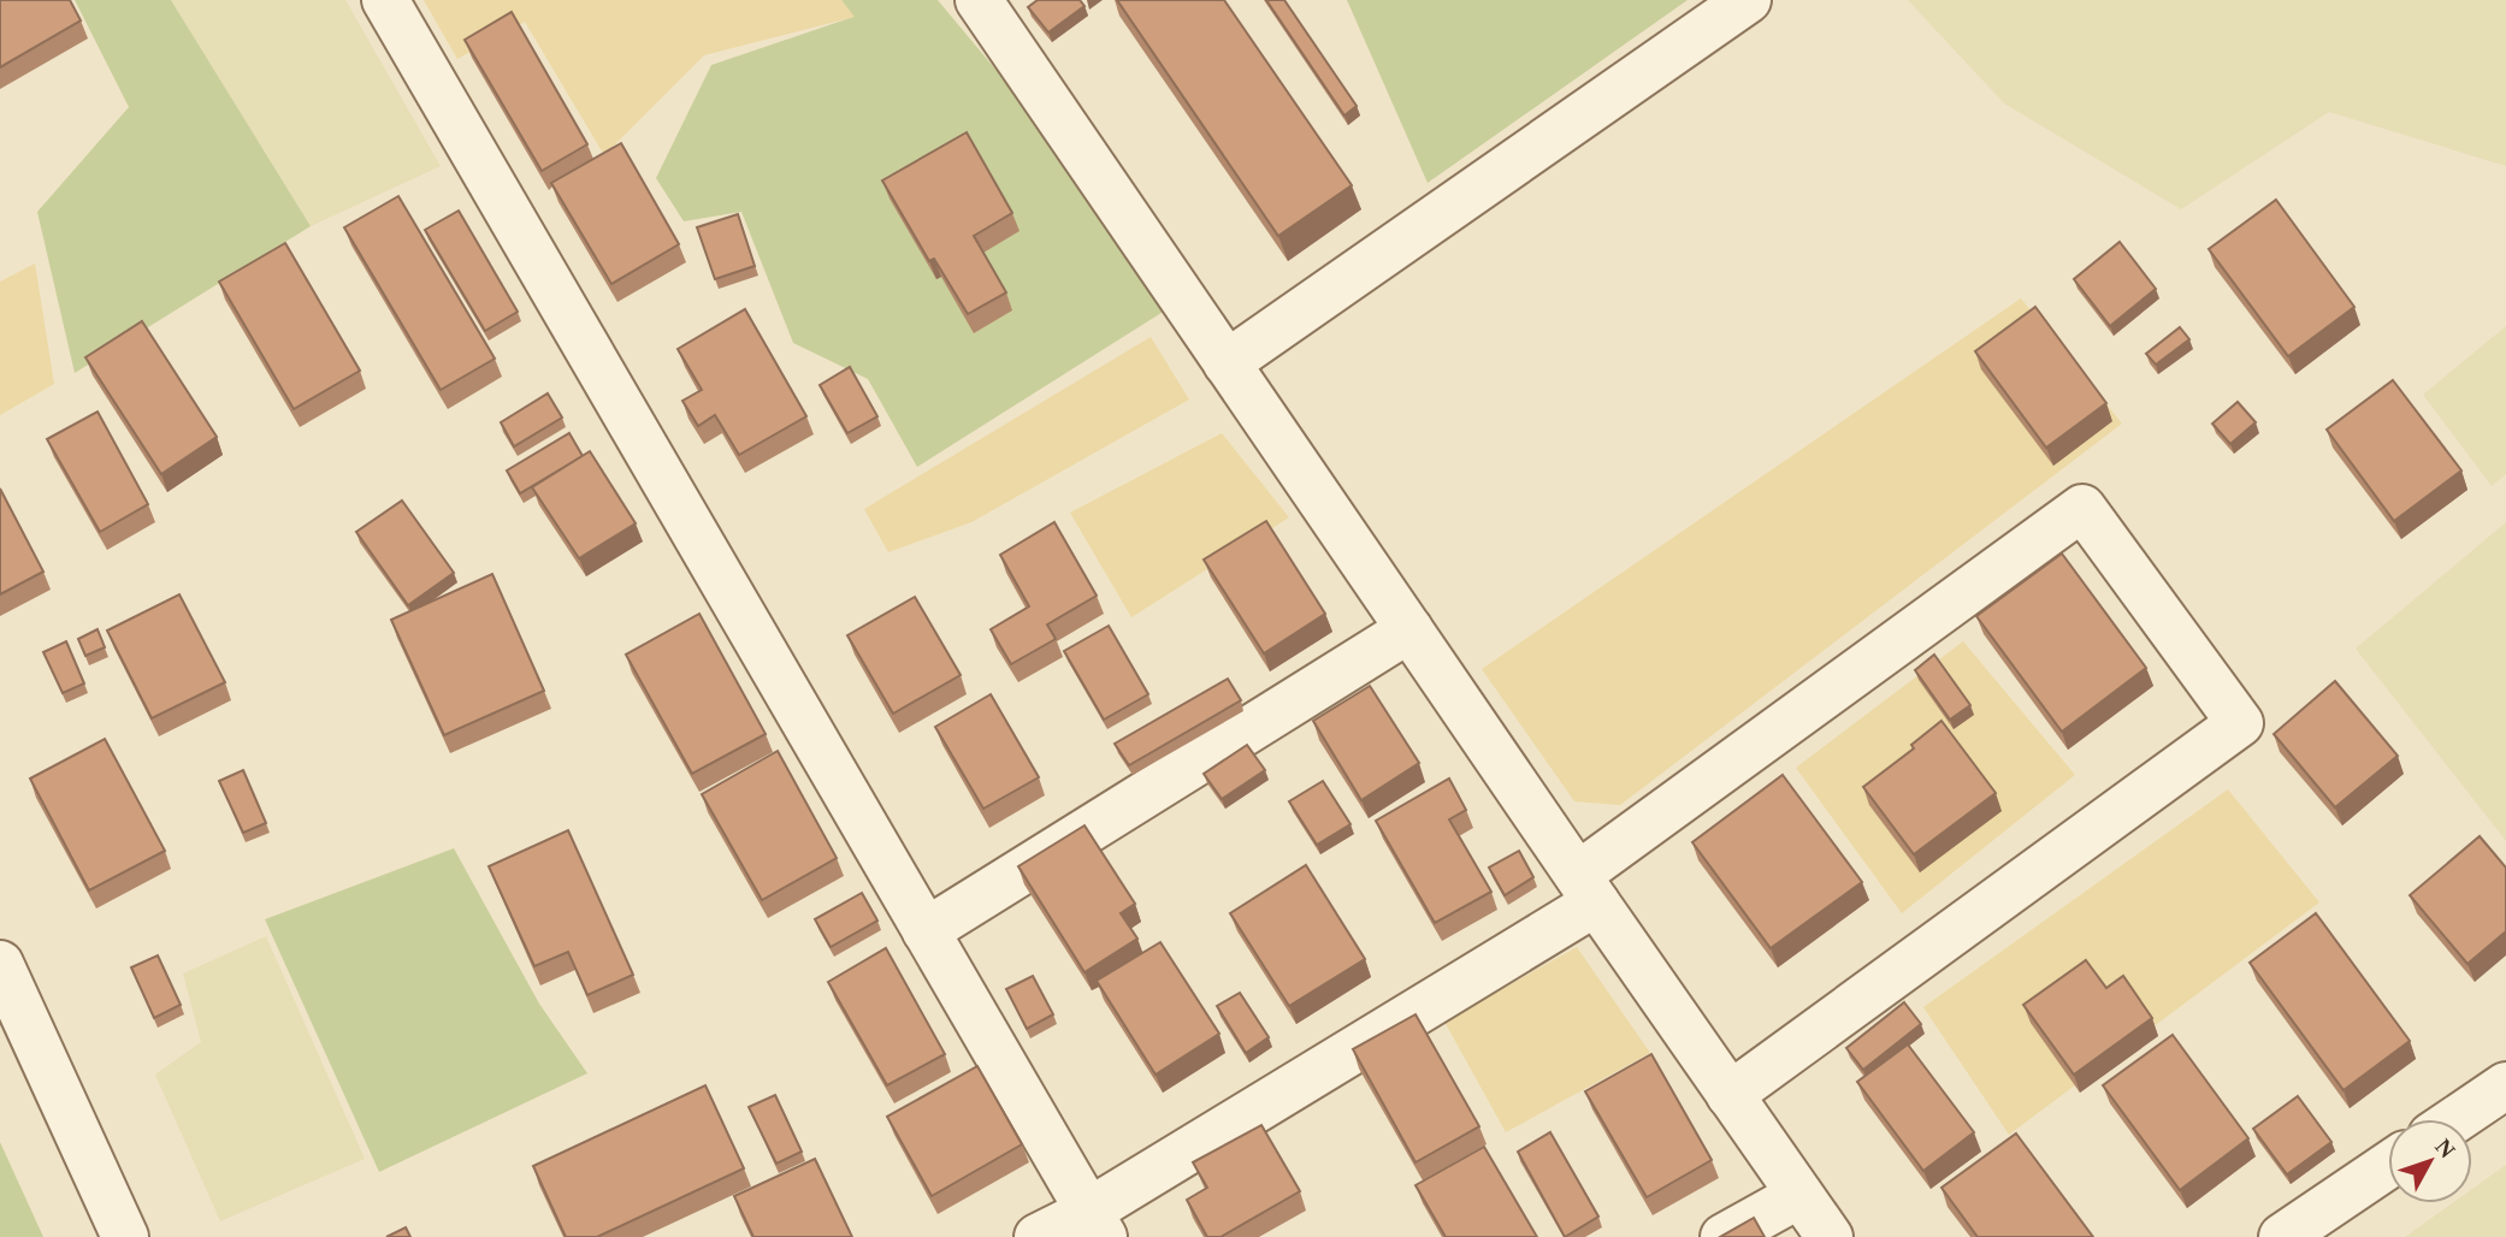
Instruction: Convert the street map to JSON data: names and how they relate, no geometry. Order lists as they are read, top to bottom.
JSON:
{
  "north": "top right"
}
